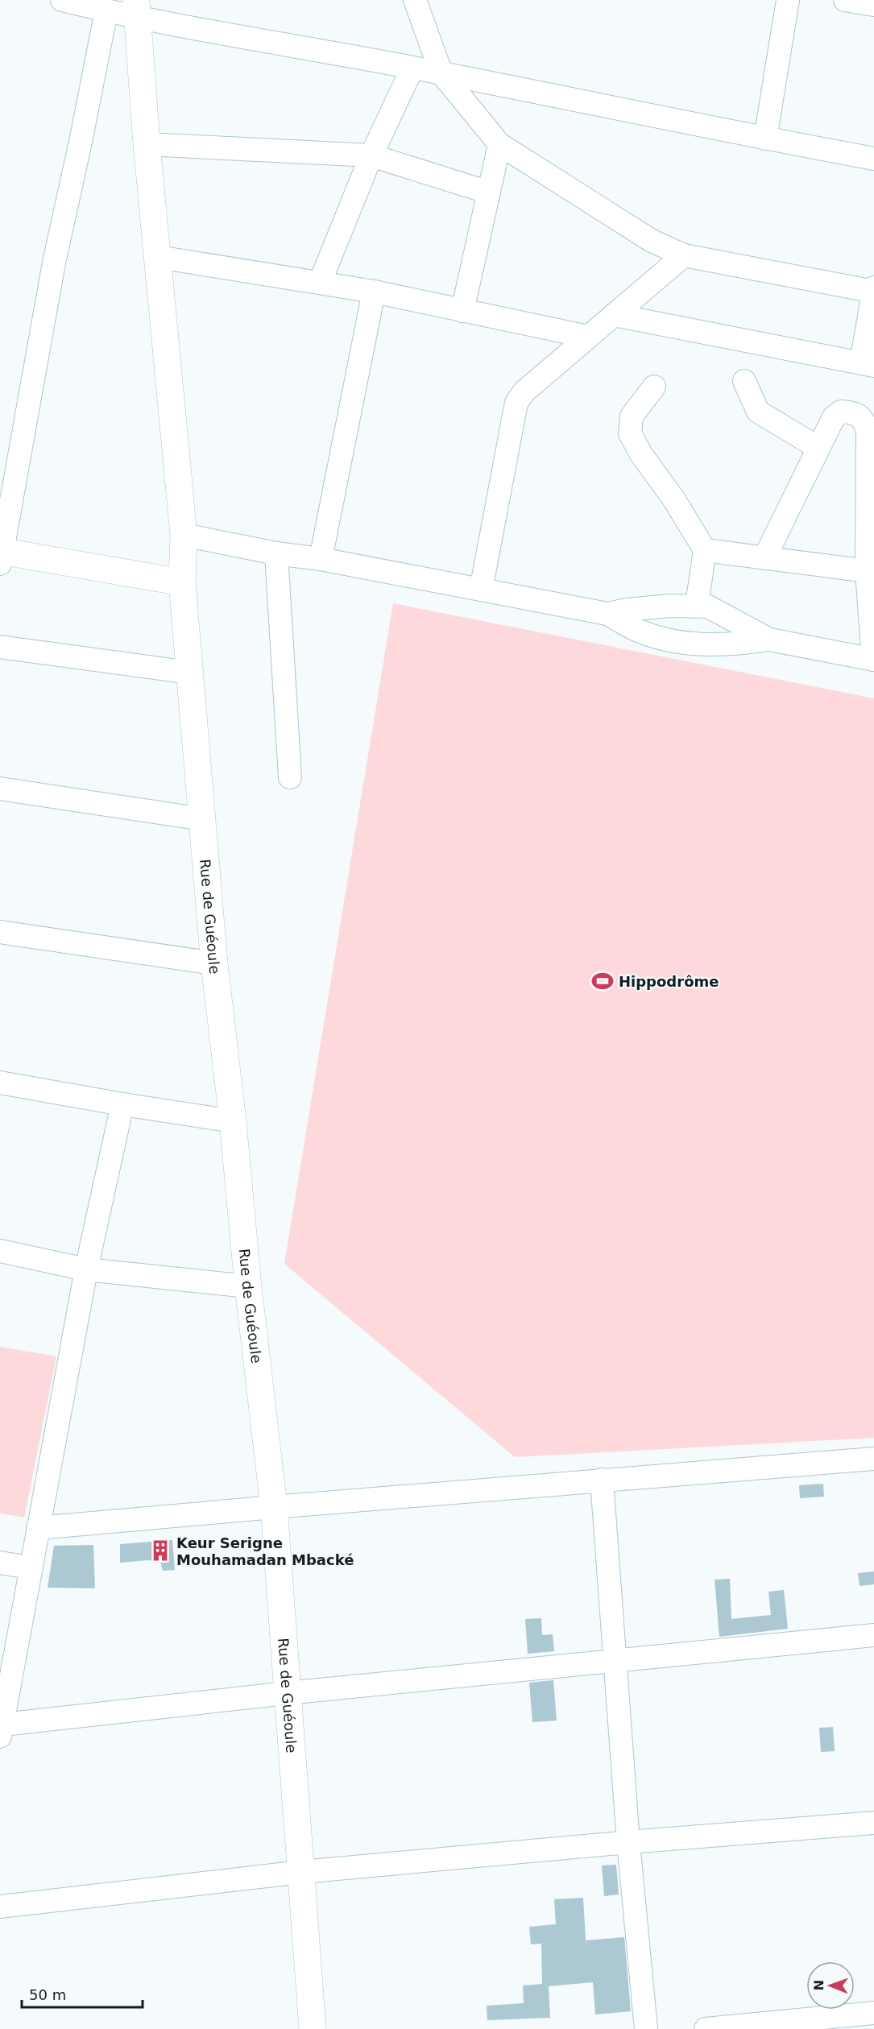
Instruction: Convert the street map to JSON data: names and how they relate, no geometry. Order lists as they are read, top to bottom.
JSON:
{
  "streets": {
    "main road": ["Rue de Guéoule"]
  },
  "places": {
    "sports": ["Hippodrôme"],
    "building": ["Keur Serigne Mouhamadan Mbacké"]
  },
  "scale_bar": "50 m",
  "north": "left"
}
